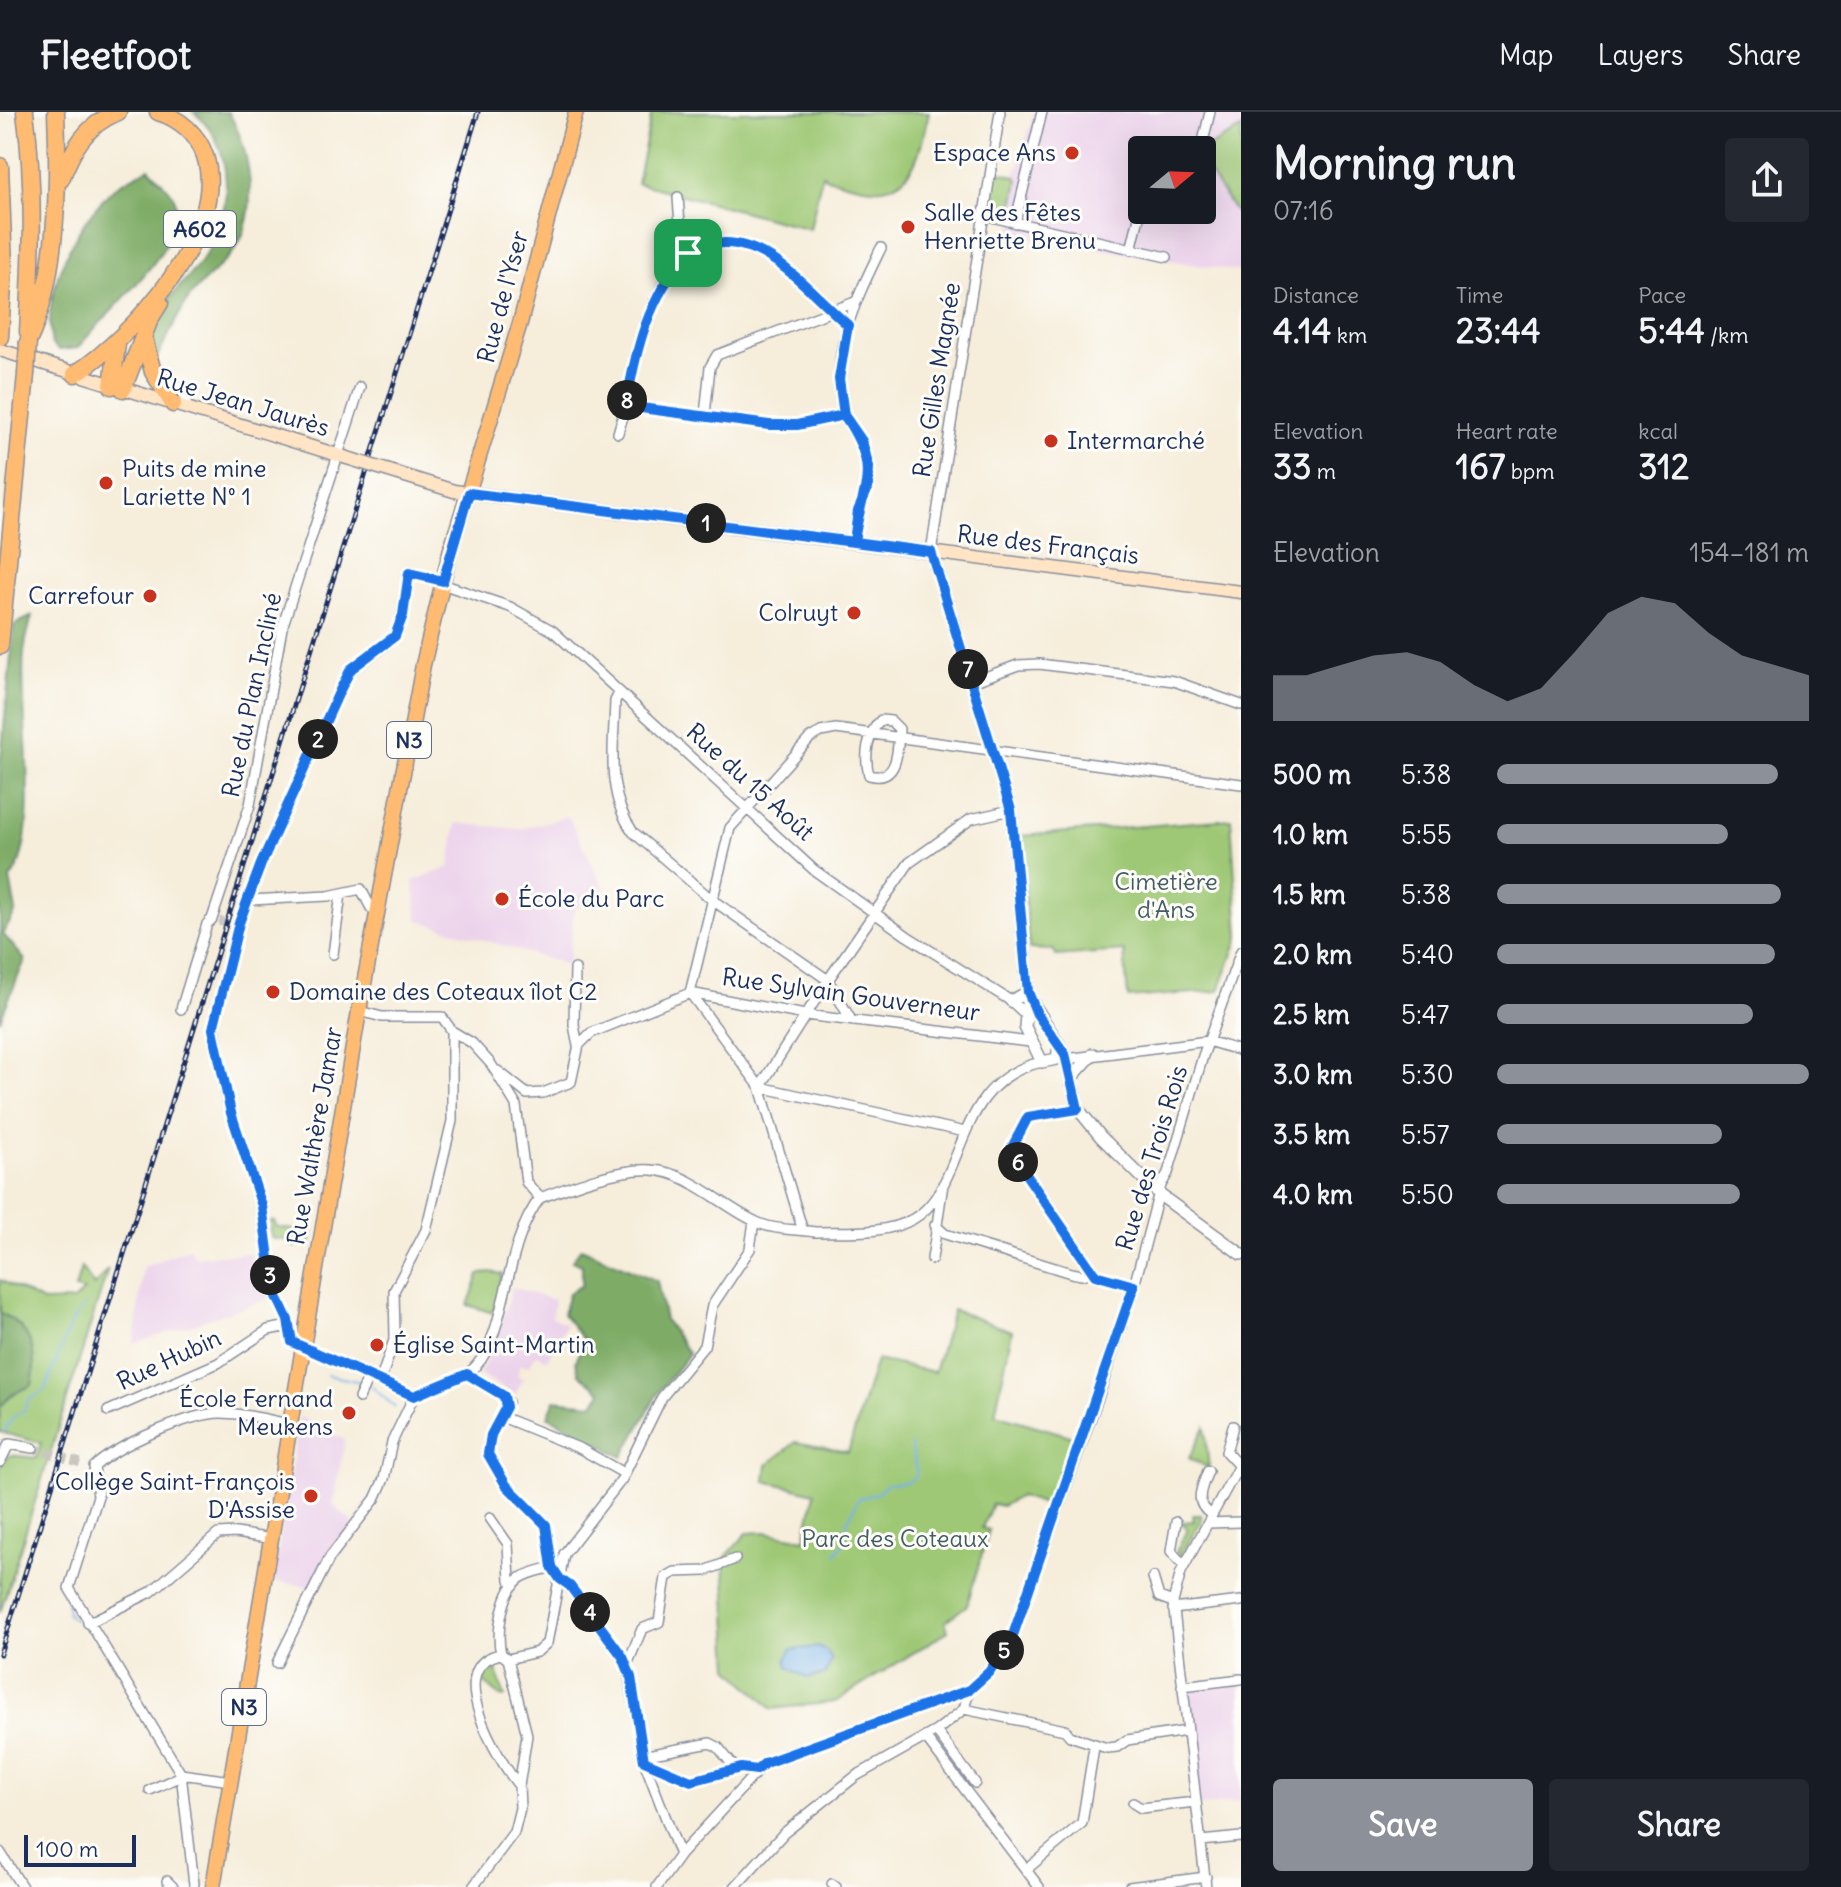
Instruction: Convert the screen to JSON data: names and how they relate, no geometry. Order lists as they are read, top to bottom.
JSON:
{
  "streets": {
    "highway": ["A602"],
    "main road": [
      "Rue de l'Yser",
      "Rue Jean Jaurès",
      "Rue des Français",
      "N3",
      "Rue Walthère Jamar"
    ],
    "street": [
      "Rue Gilles Magnée",
      "Rue du Plan Incliné",
      "Rue du 15 Août",
      "Rue Sylvain Gouverneur",
      "Rue des Trois Rois",
      "Rue Hubin"
    ]
  },
  "crossings": [
    ["A602", "Rue Jean Jaurès"],
    ["Rue de l'Yser", "Rue Jean Jaurès"],
    ["Rue de l'Yser", "Rue des Français"],
    ["Rue de l'Yser", "Rue Walthère Jamar"],
    ["Rue Gilles Magnée", "Rue des Français"],
    ["Rue Jean Jaurès", "Rue des Français"],
    ["Rue Jean Jaurès", "Rue du Plan Incliné"],
    ["Rue Jean Jaurès", "Rue Walthère Jamar"],
    ["Rue des Français", "Rue Walthère Jamar"],
    ["Rue du 15 Août", "Rue Sylvain Gouverneur"],
    ["Rue du 15 Août", "Rue Walthère Jamar"]
  ],
  "parks": ["Cimetière d'Ans", "Parc des Coteaux"],
  "places": [
    "Espace Ans",
    "Salle des Fêtes Henriette Brenu",
    "Intermarché",
    "Puits de mine Lariette N° 1",
    "Carrefour",
    "Colruyt",
    "École du Parc",
    "Domaine des Coteaux îlot C2",
    "Église Saint-Martin",
    "École Fernand Meukens",
    "Collège Saint-François D'Assise"
  ],
  "scale_bar": "100 m",
  "north": "right",
  "page": {
    "header": "Fleetfoot",
    "nav": ["Map", "Layers", "Share"],
    "heading": ["Morning run", "07:16"],
    "stats": [
      ["Distance", "4.14 km"],
      ["Time", "23:44"],
      ["Pace", "5:44 /km"],
      ["Elevation", "33 m"],
      ["Heart rate", "167 bpm"],
      ["kcal", "312"]
    ],
    "pins": [
      "8",
      "1",
      "7",
      "2",
      "6",
      "3",
      "4",
      "5"
    ],
    "chart": ["Elevation", "154–181 m"],
    "list": [
      {
        "name": "500 m",
        "note": "5:38"
      },
      {
        "name": "1.0 km",
        "note": "5:55"
      },
      {
        "name": "1.5 km",
        "note": "5:38"
      },
      {
        "name": "2.0 km",
        "note": "5:40"
      },
      {
        "name": "2.5 km",
        "note": "5:47"
      },
      {
        "name": "3.0 km",
        "note": "5:30"
      },
      {
        "name": "3.5 km",
        "note": "5:57"
      },
      {
        "name": "4.0 km",
        "note": "5:50"
      }
    ],
    "buttons": ["Save", "Share"],
    "scale": "100 m"
  }
}
